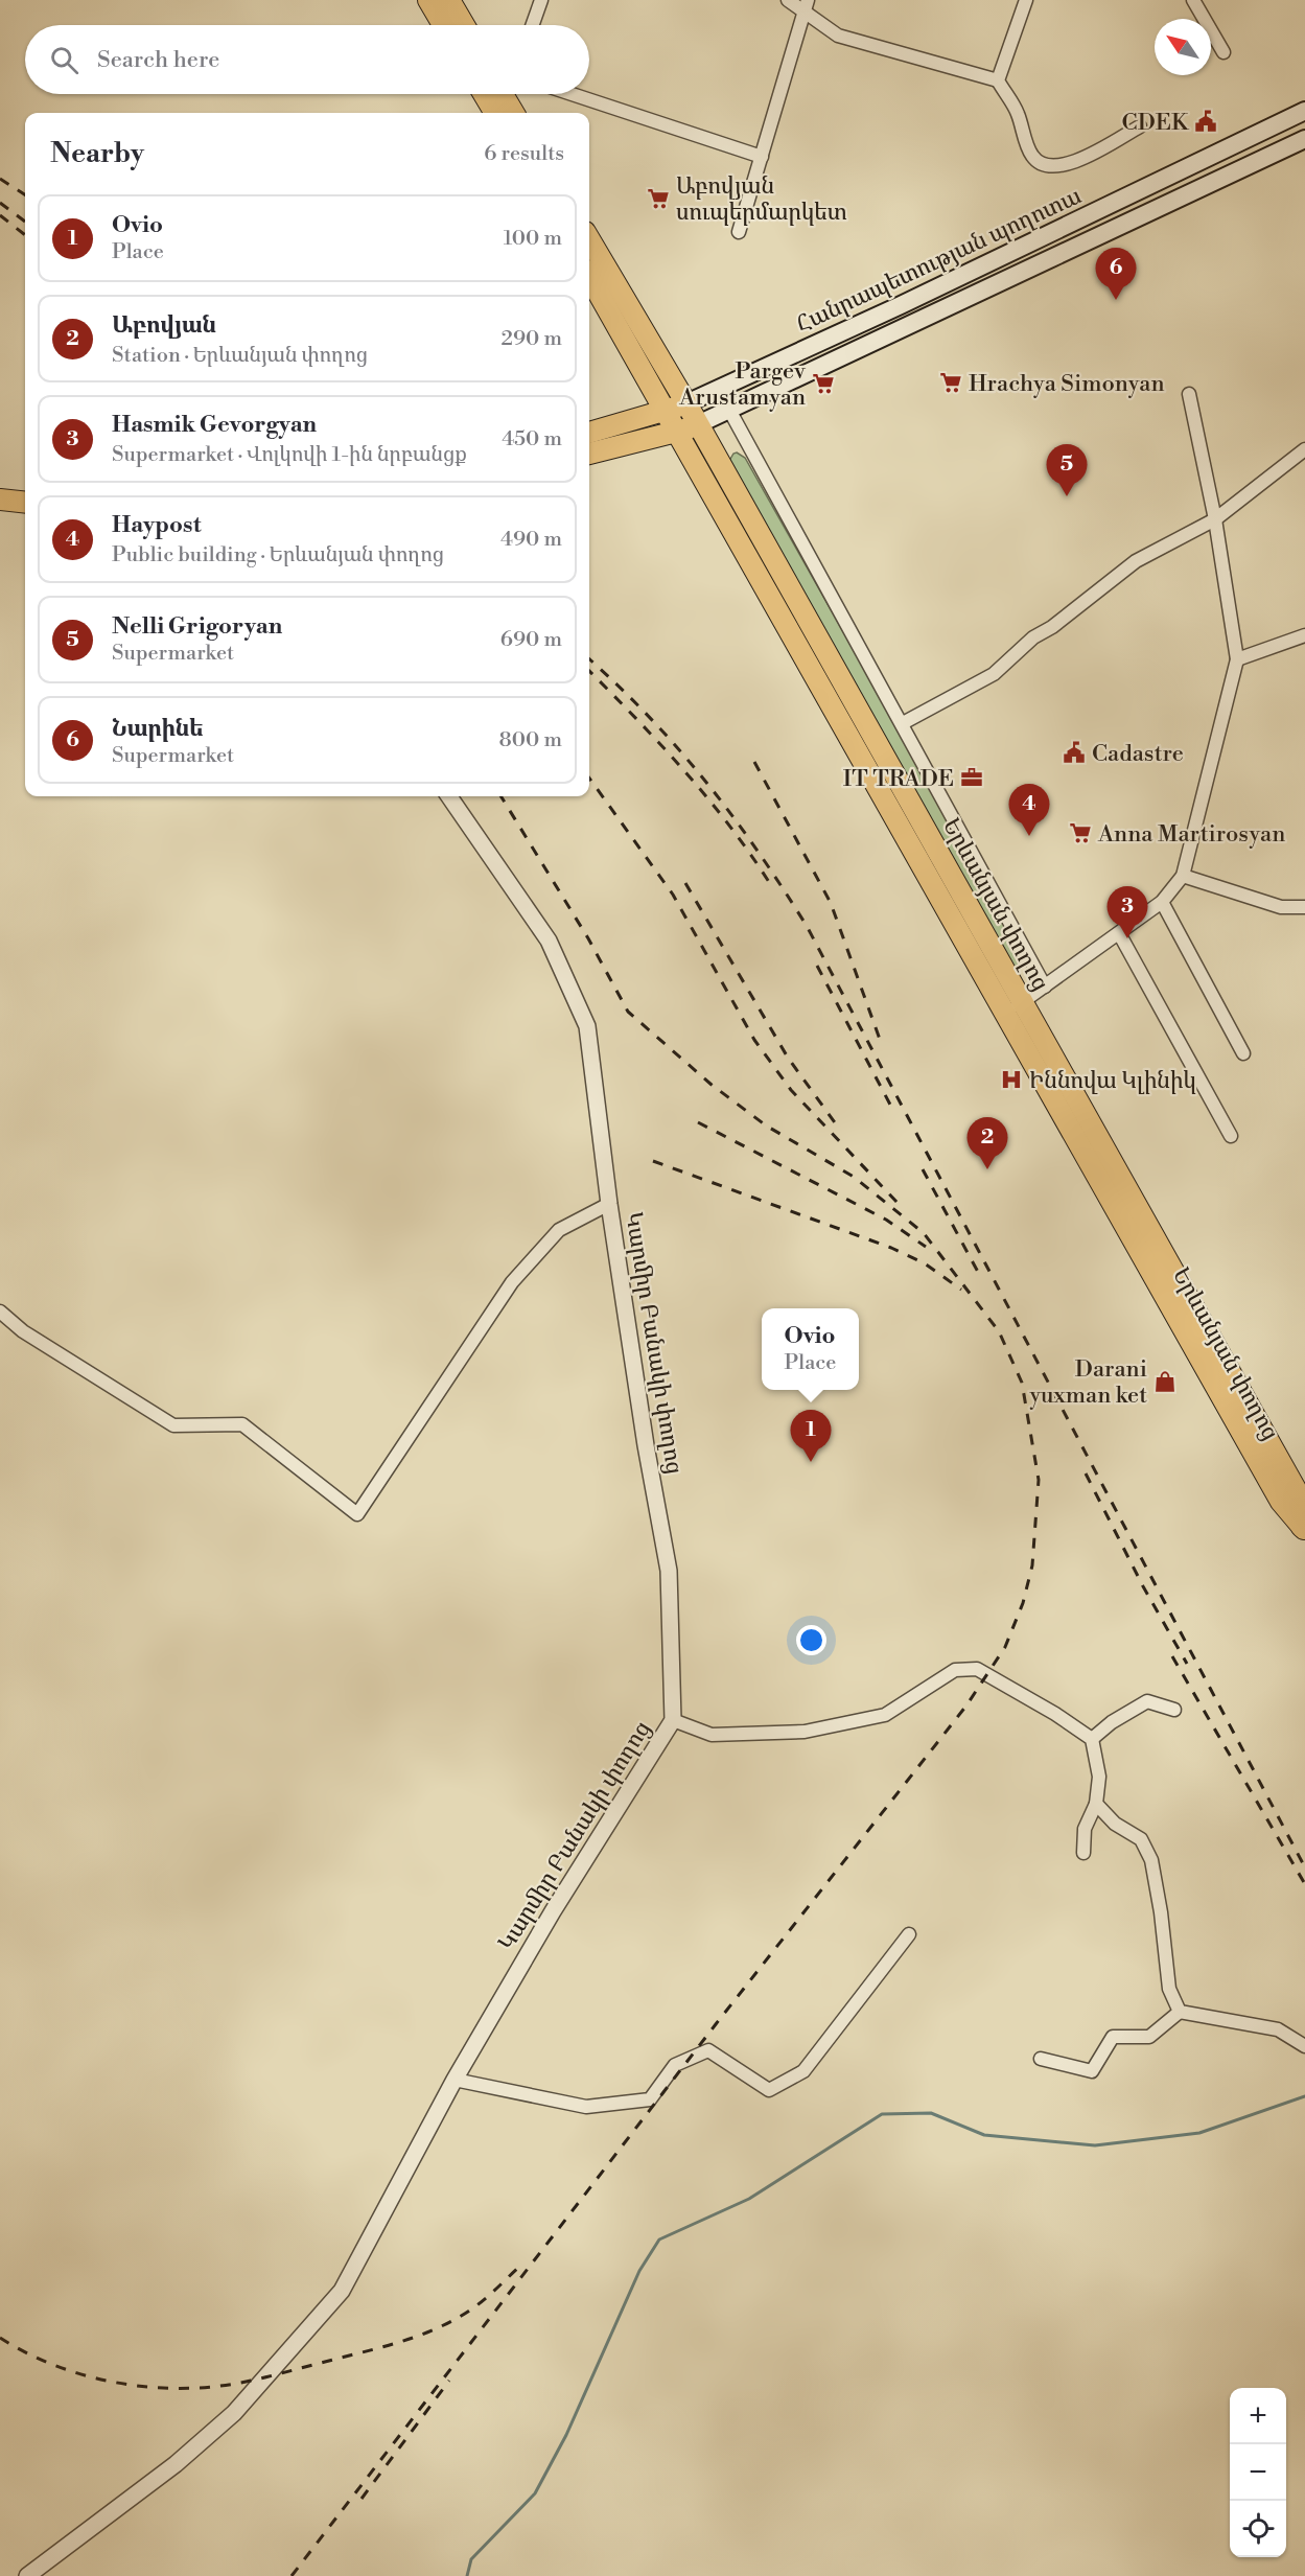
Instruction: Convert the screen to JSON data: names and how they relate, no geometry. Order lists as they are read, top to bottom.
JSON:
{
  "streets": {
    "main road": ["Հանրապետության պողոտա", "Երևանյան փողոց"],
    "street": ["Կարմիր Բանակի փողոց"]
  },
  "crossings": [
    ["Հանրապետության պողոտա", "Երևանյան փողոց"]
  ],
  "places": {
    "public building": ["CDEK", "Cadastre"],
    "supermarket": [
      "Աբովյան սուպերմարկետ",
      "Hrachya Simonyan",
      "Pargev Arustamyan",
      "Anna Martirosyan"
    ],
    "office": ["IT TRADE"],
    "hospital": ["Իննովա Կլինիկ"],
    "shop": ["Darani yuxman ket"]
  },
  "north": "top left",
  "page": {
    "search": "Search here",
    "heading": ["Nearby", "6 results"],
    "list": [
      {
        "mark": "1",
        "name": "Ovio",
        "note": "Place",
        "value": "100 m"
      },
      {
        "mark": "2",
        "name": "Աբովյան",
        "note": "Station · Երևանյան փողոց",
        "value": "290 m"
      },
      {
        "mark": "3",
        "name": "Hasmik Gevorgyan",
        "note": "Supermarket · Վոլկովի 1-ին նրբանցք",
        "value": "450 m"
      },
      {
        "mark": "4",
        "name": "Haypost",
        "note": "Public building · Երևանյան փողոց",
        "value": "490 m"
      },
      {
        "mark": "5",
        "name": "Nelli Grigoryan",
        "note": "Supermarket",
        "value": "690 m"
      },
      {
        "mark": "6",
        "name": "Նարինե",
        "note": "Supermarket",
        "value": "800 m"
      }
    ],
    "pins": [
      "6",
      "5",
      "4",
      "3",
      "2",
      "1"
    ],
    "popup": ["Ovio", "Place"],
    "map_buttons": ["+", "−"]
  }
}
